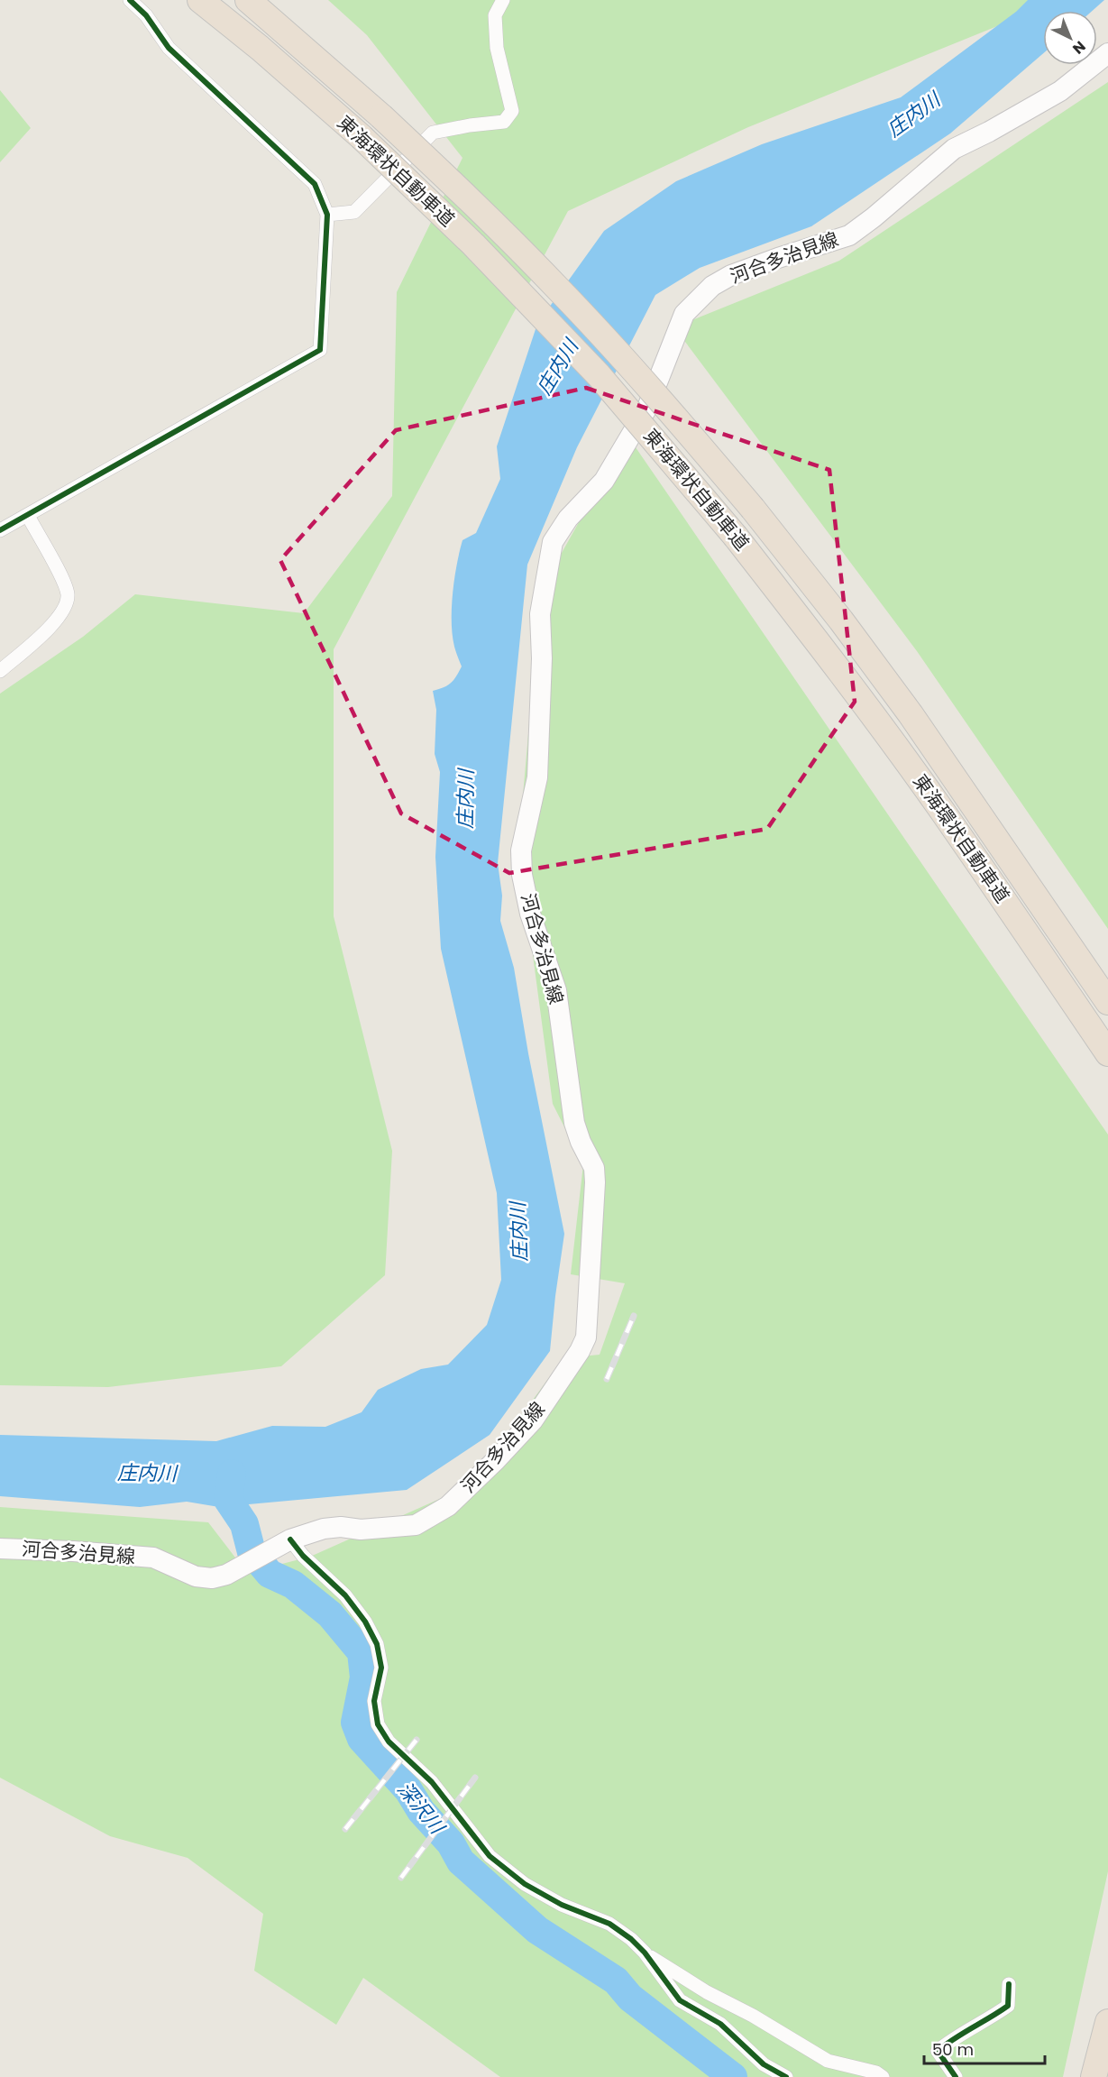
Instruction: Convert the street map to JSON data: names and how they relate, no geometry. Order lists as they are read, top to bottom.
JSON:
{
  "streets": {
    "highway": ["東海環状自動車道"],
    "main road": ["河合多治見線"]
  },
  "water": ["庄内川", "深沢川"],
  "scale_bar": "50 m",
  "north": "bottom right"
}
